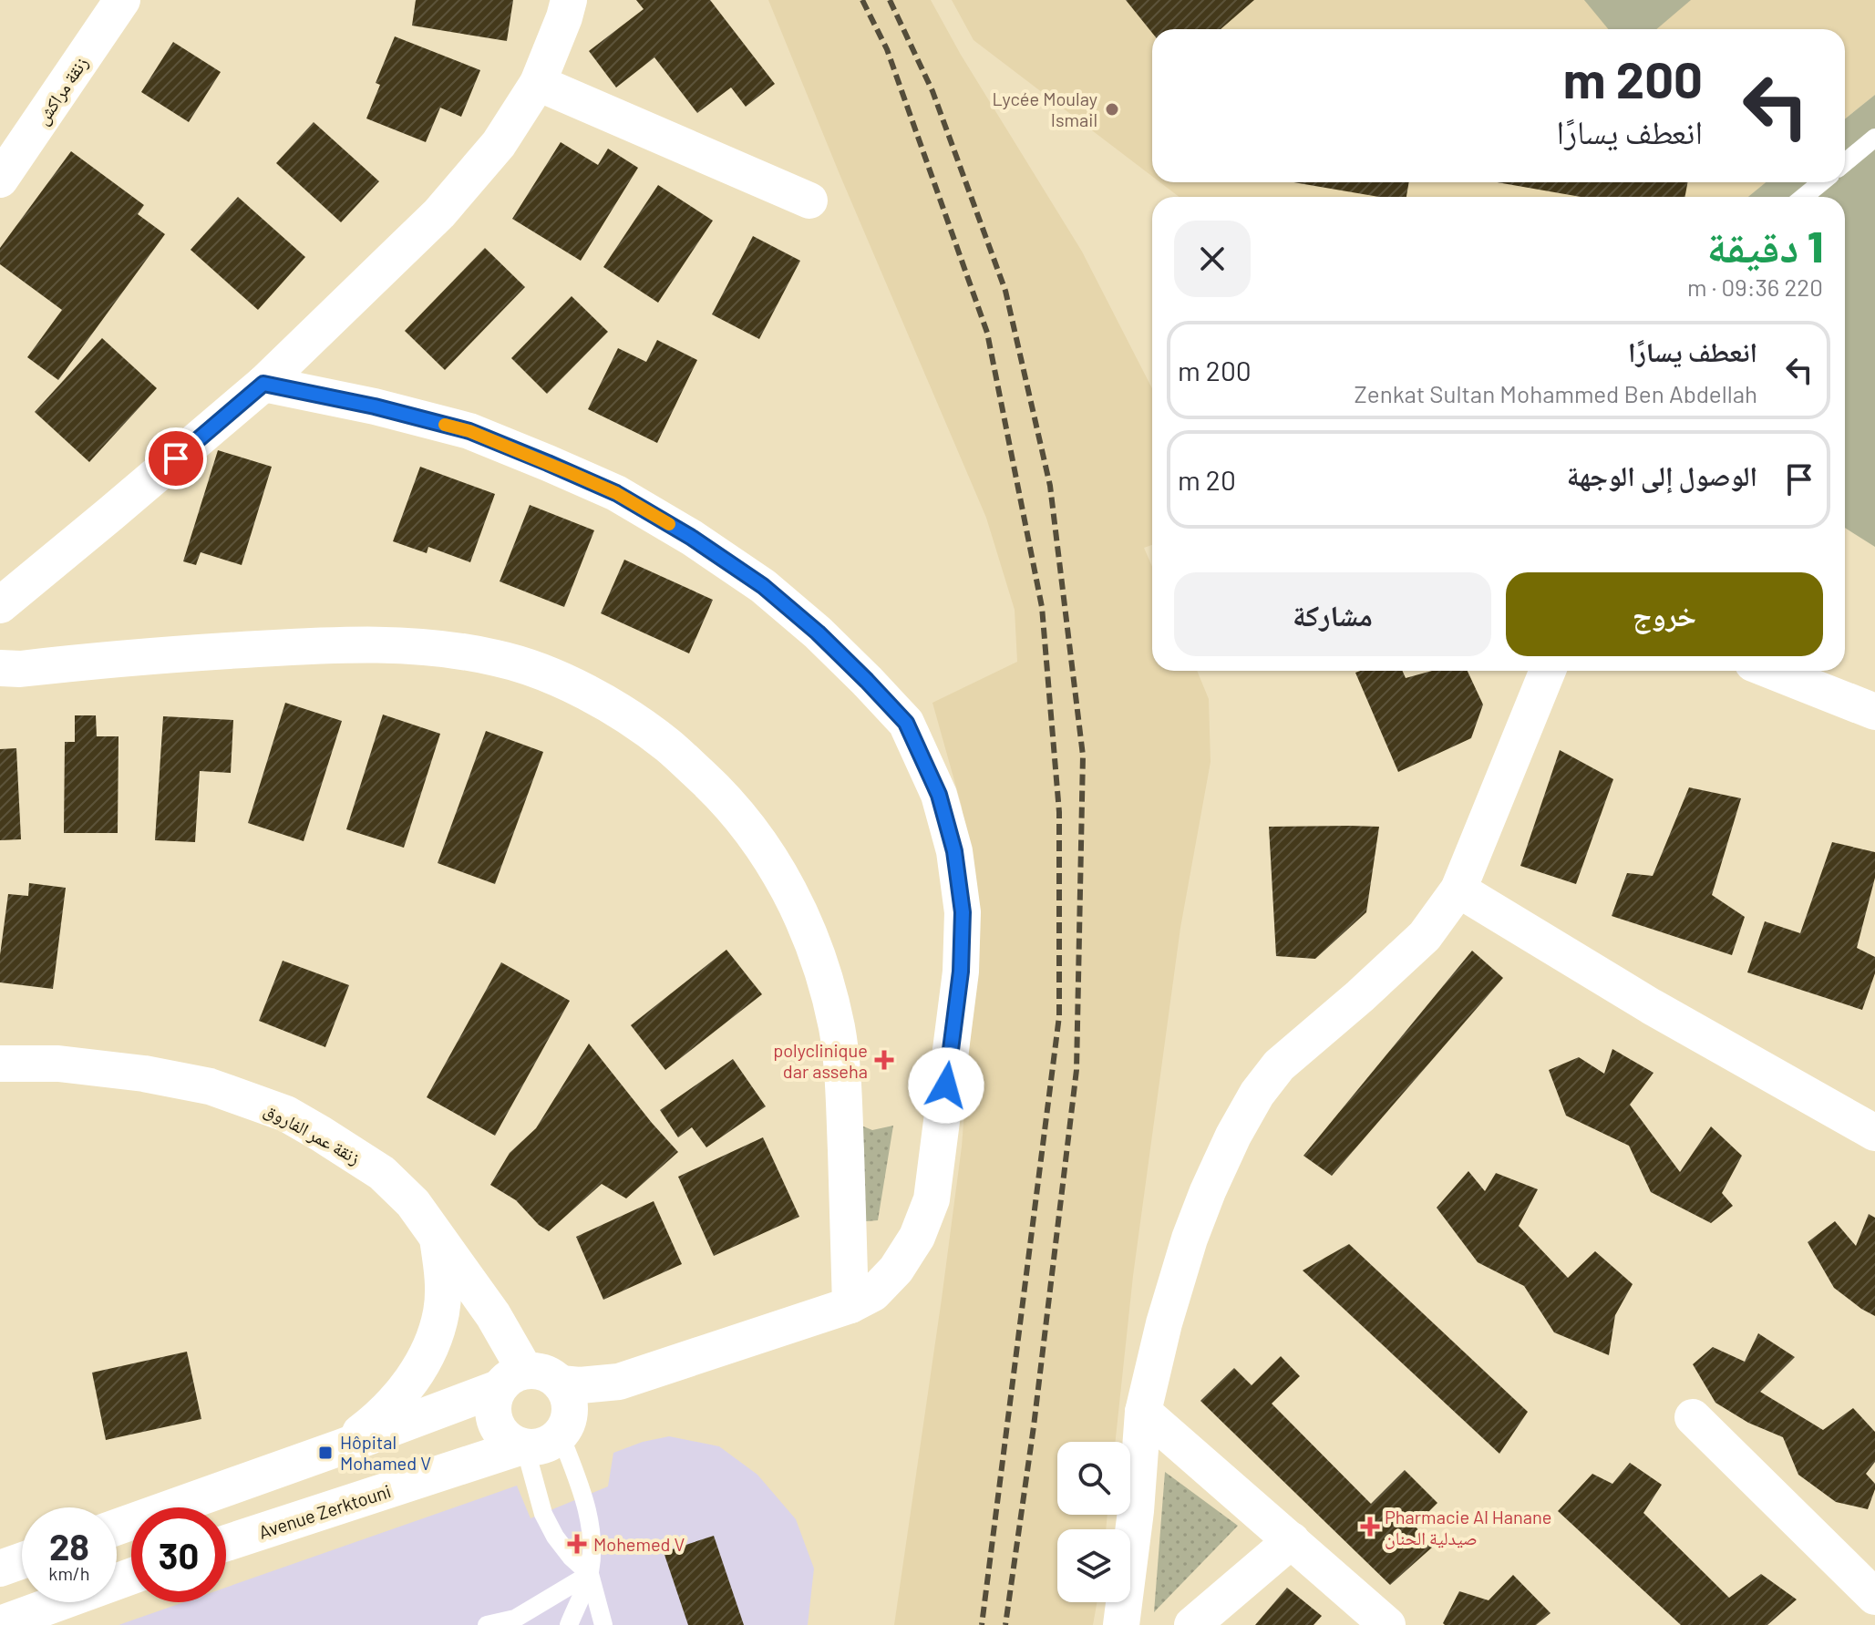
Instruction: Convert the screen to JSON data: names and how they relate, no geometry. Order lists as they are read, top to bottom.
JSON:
{
  "streets": {
    "street": ["زنقة مراكش", "زنقة عمر الفاروق", "Avenue Zerktouni"]
  },
  "crossings": [
    ["زنقة عمر الفاروق", "Avenue Zerktouni"]
  ],
  "places": {
    "other": ["Lycée Moulay Ismail"],
    "health": ["polyclinique dar asseha", "Pharmacie Al Hanane صيدلية الحنان", "Mohemed V"],
    "transit": ["Hôpital Mohamed V"]
  },
  "page": {
    "turn": ["200 m", "انعطف يسارًا"],
    "heading": ["1 دقيقة", "220 m · 09:36"],
    "list": [
      {
        "name": "انعطف يسارًا",
        "note": "Zenkat Sultan Mohammed Ben Abdellah",
        "value": "200 m"
      },
      {
        "name": "الوصول إلى الوجهة",
        "value": "20 m"
      }
    ],
    "buttons": ["خروج", "مشاركة"],
    "speed": "28 km/h",
    "limit": "30"
  }
}
